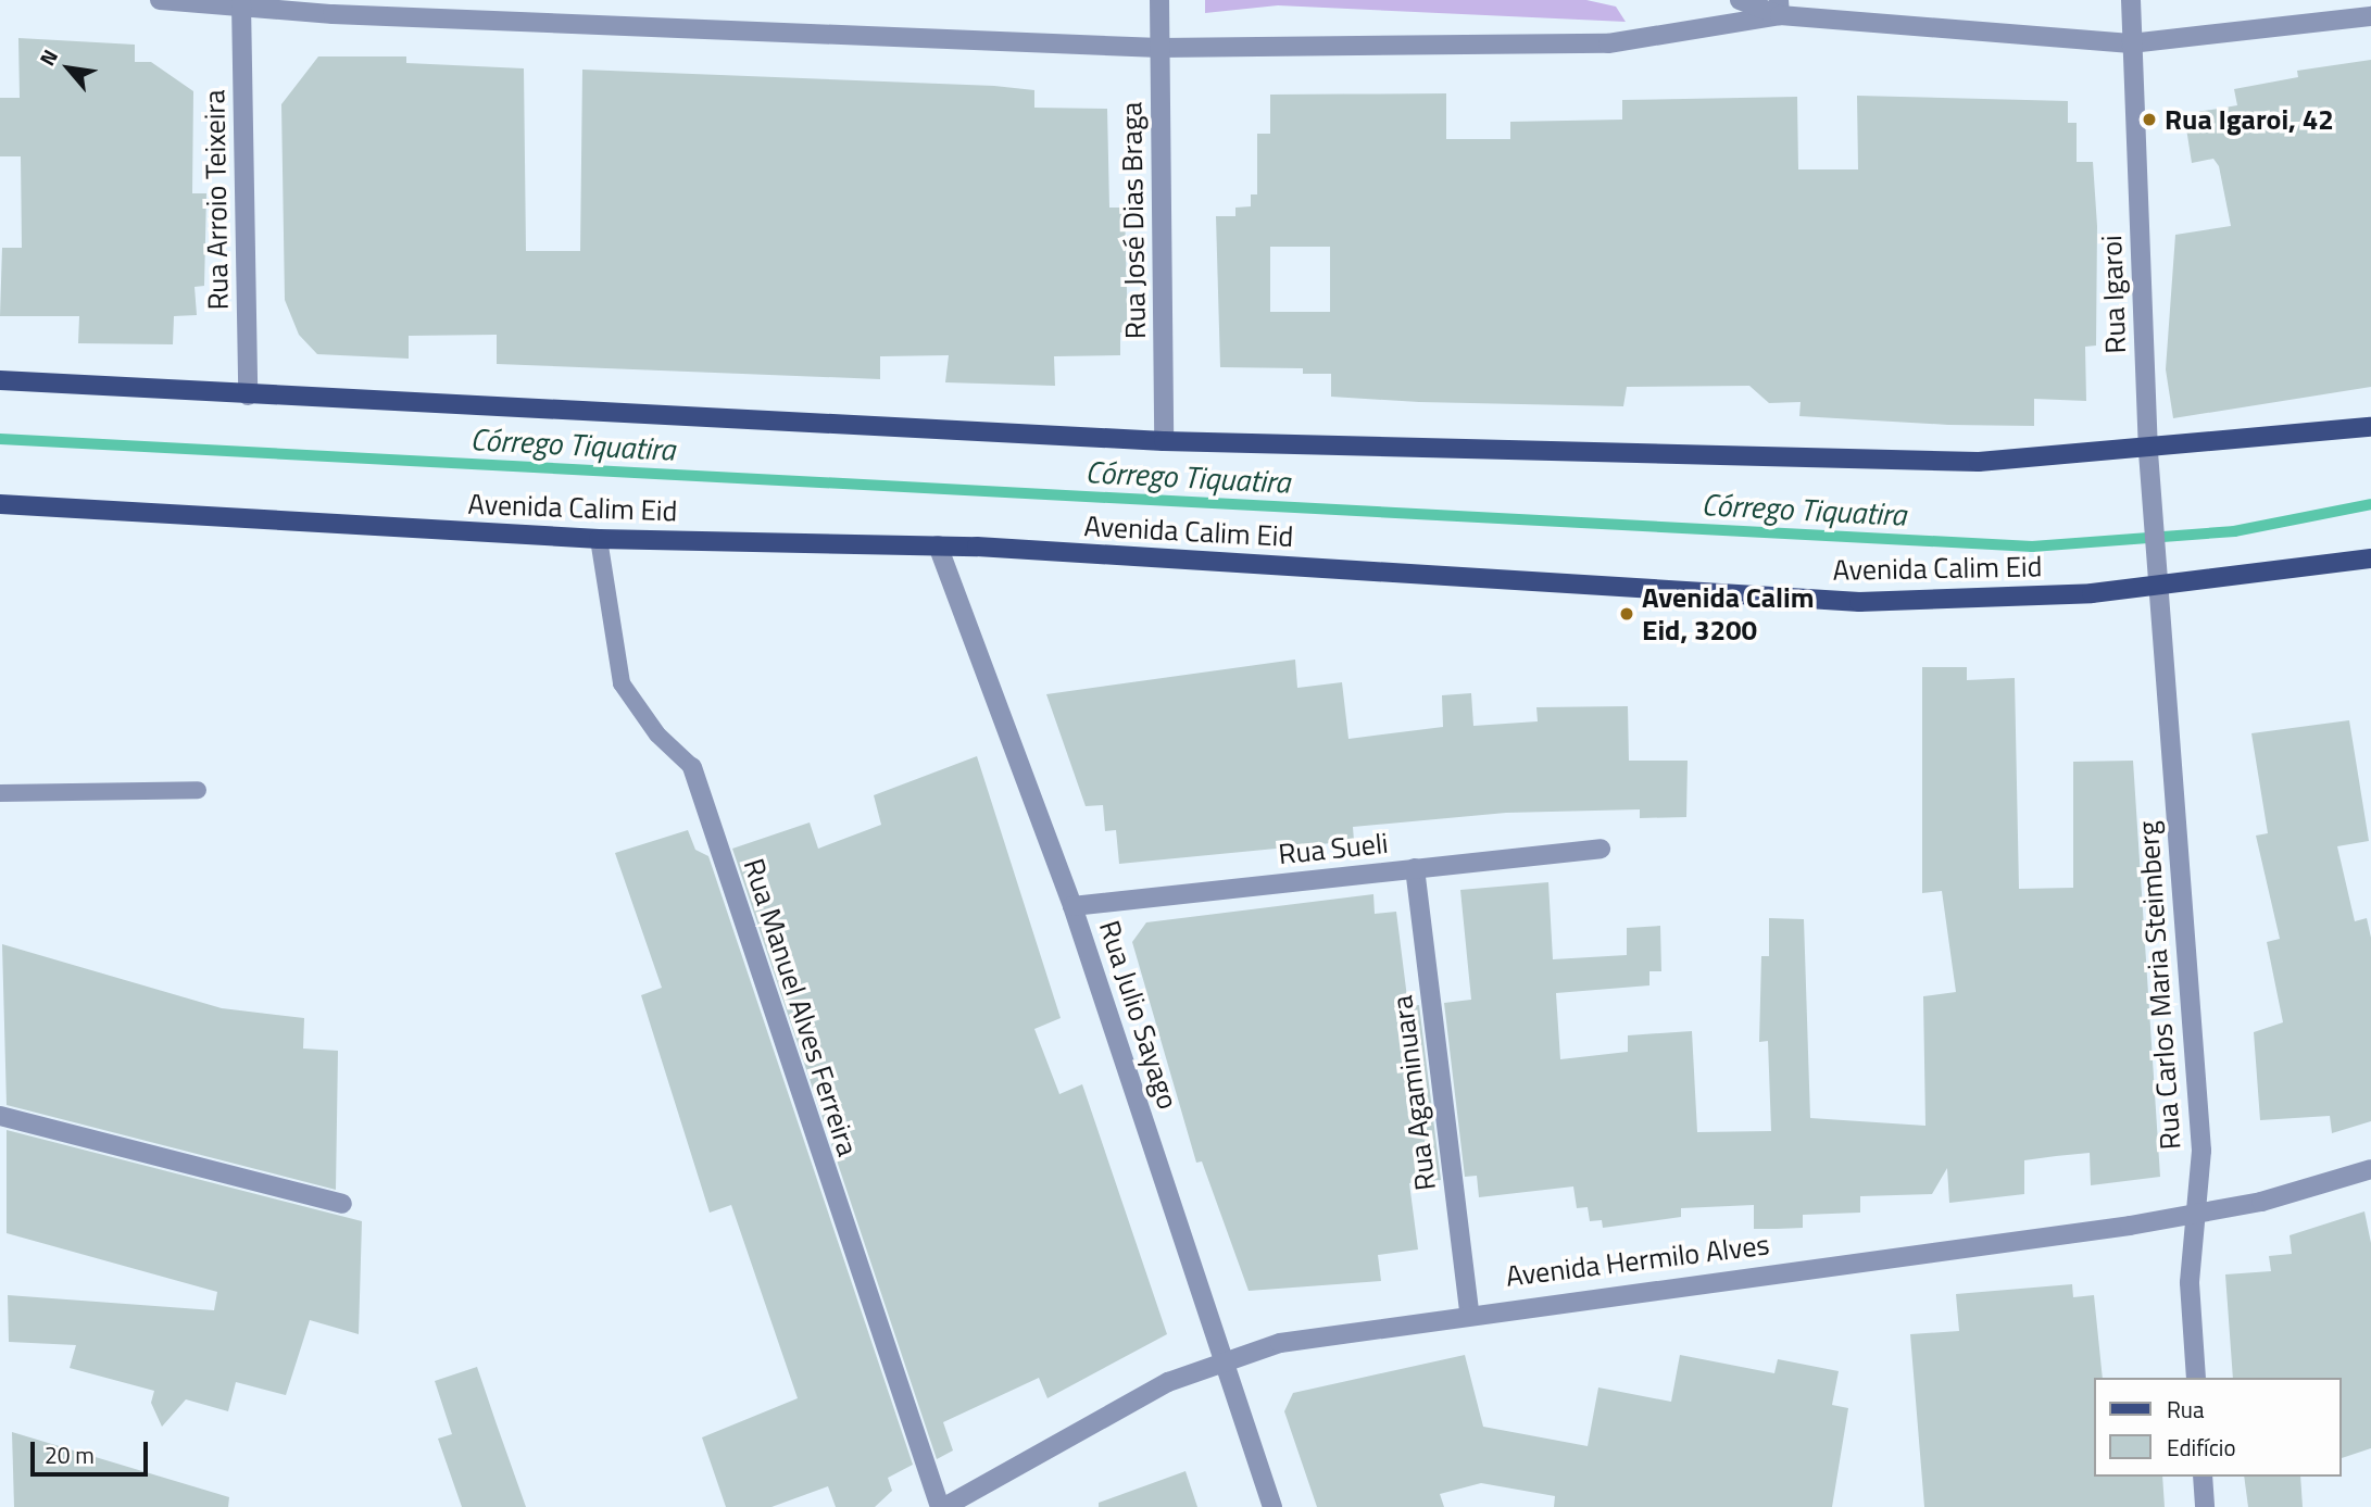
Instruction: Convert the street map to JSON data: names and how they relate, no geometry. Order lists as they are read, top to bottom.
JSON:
{
  "streets": {
    "main road": ["Avenida Calim Eid"],
    "street": [
      "Rua Arroio Teixeira",
      "Rua José Dias Braga",
      "Rua Igaroi",
      "Rua Sueli",
      "Rua Carlos Maria Steimberg",
      "Rua Manuel Alves Ferreira",
      "Rua Julio Sayago",
      "Rua Agaminuara",
      "Avenida Hermilo Alves"
    ]
  },
  "crossings": [
    ["Rua Igaroi", "Avenida Calim Eid"],
    ["Rua Igaroi", "Rua Carlos Maria Steimberg"],
    ["Avenida Calim Eid", "Rua Carlos Maria Steimberg"],
    ["Avenida Calim Eid", "Rua Manuel Alves Ferreira"],
    ["Avenida Calim Eid", "Rua Julio Sayago"],
    ["Rua Sueli", "Rua Julio Sayago"],
    ["Rua Sueli", "Rua Agaminuara"],
    ["Rua Carlos Maria Steimberg", "Avenida Hermilo Alves"],
    ["Rua Manuel Alves Ferreira", "Avenida Hermilo Alves"],
    ["Rua Julio Sayago", "Avenida Hermilo Alves"],
    ["Rua Agaminuara", "Avenida Hermilo Alves"]
  ],
  "water": ["Córrego Tiquatira"],
  "places": ["Rua Igaroi, 42", "Avenida Calim Eid, 3200"],
  "legend": ["Rua", "Edifício"],
  "scale_bar": "20 m",
  "north": "top left"
}
